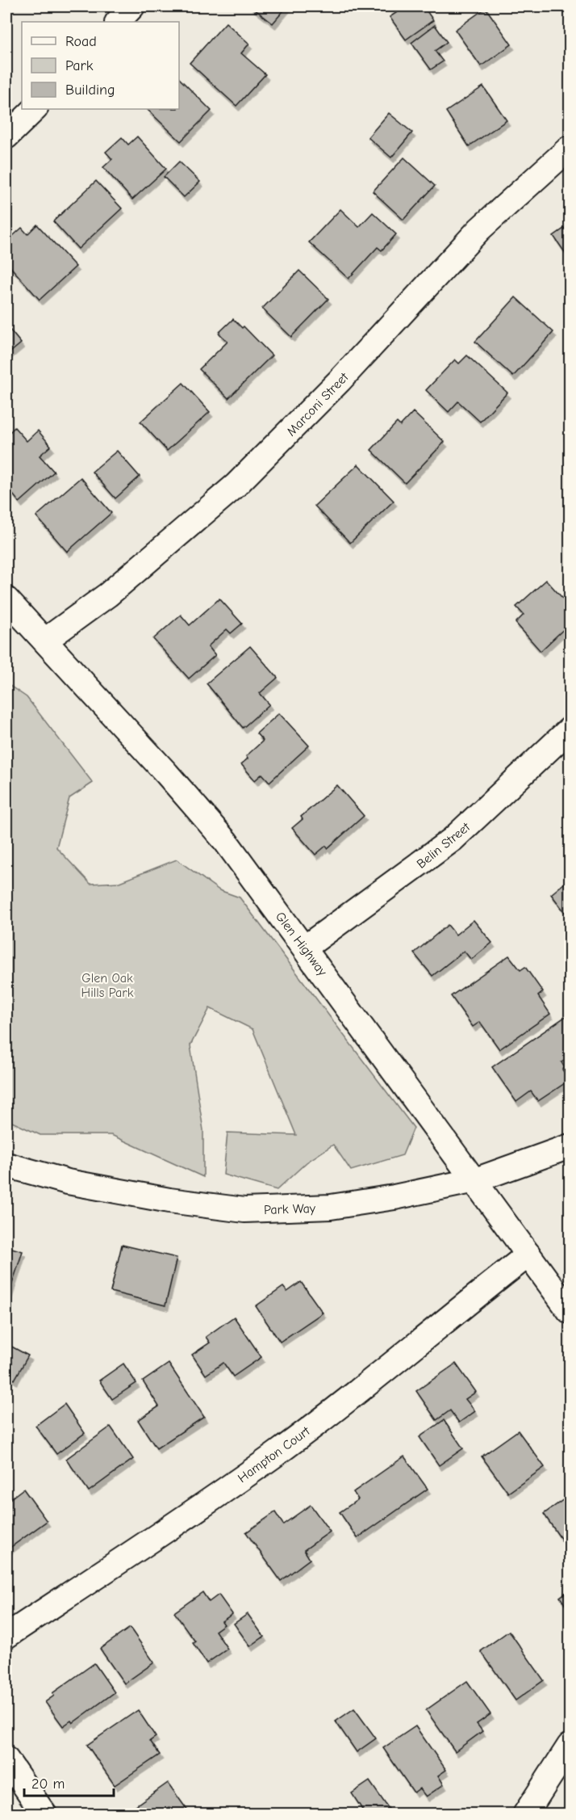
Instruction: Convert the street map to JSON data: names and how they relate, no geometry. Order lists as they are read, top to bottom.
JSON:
{
  "streets": {
    "street": [
      "Marconi Street",
      "Belin Street",
      "Glen Highway",
      "Park Way",
      "Hampton Court"
    ]
  },
  "crossings": [
    ["Marconi Street", "Glen Highway"],
    ["Belin Street", "Glen Highway"],
    ["Glen Highway", "Park Way"],
    ["Glen Highway", "Hampton Court"]
  ],
  "parks": ["Glen Oak Hills Park"],
  "legend": ["Road", "Park", "Building"],
  "scale_bar": "20 m"
}
